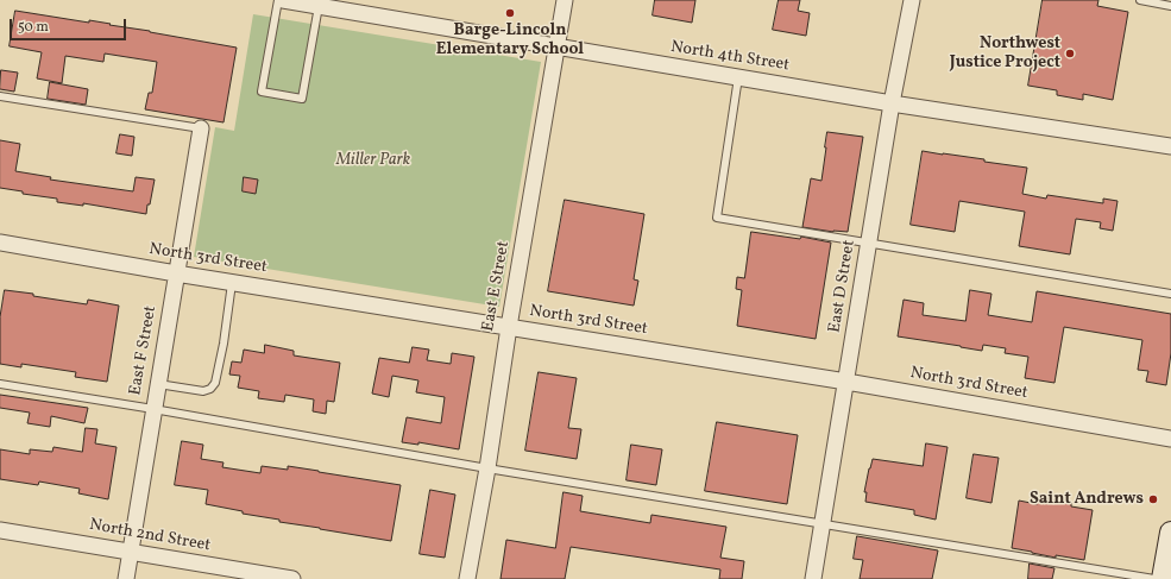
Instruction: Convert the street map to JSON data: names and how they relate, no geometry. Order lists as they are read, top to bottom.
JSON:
{
  "streets": {
    "street": [
      "North 4th Street",
      "North 3rd Street",
      "East E Street",
      "East D Street",
      "East F Street",
      "North 2nd Street"
    ]
  },
  "crossings": [
    ["North 4th Street", "East E Street"],
    ["North 4th Street", "East D Street"],
    ["North 3rd Street", "East E Street"],
    ["North 3rd Street", "East D Street"],
    ["North 3rd Street", "East F Street"],
    ["East F Street", "North 2nd Street"]
  ],
  "parks": ["Miller Park"],
  "places": ["Barge-Lincoln Elementary School", "Northwest Justice Project", "Saint Andrews"],
  "scale_bar": "50 m"
}
